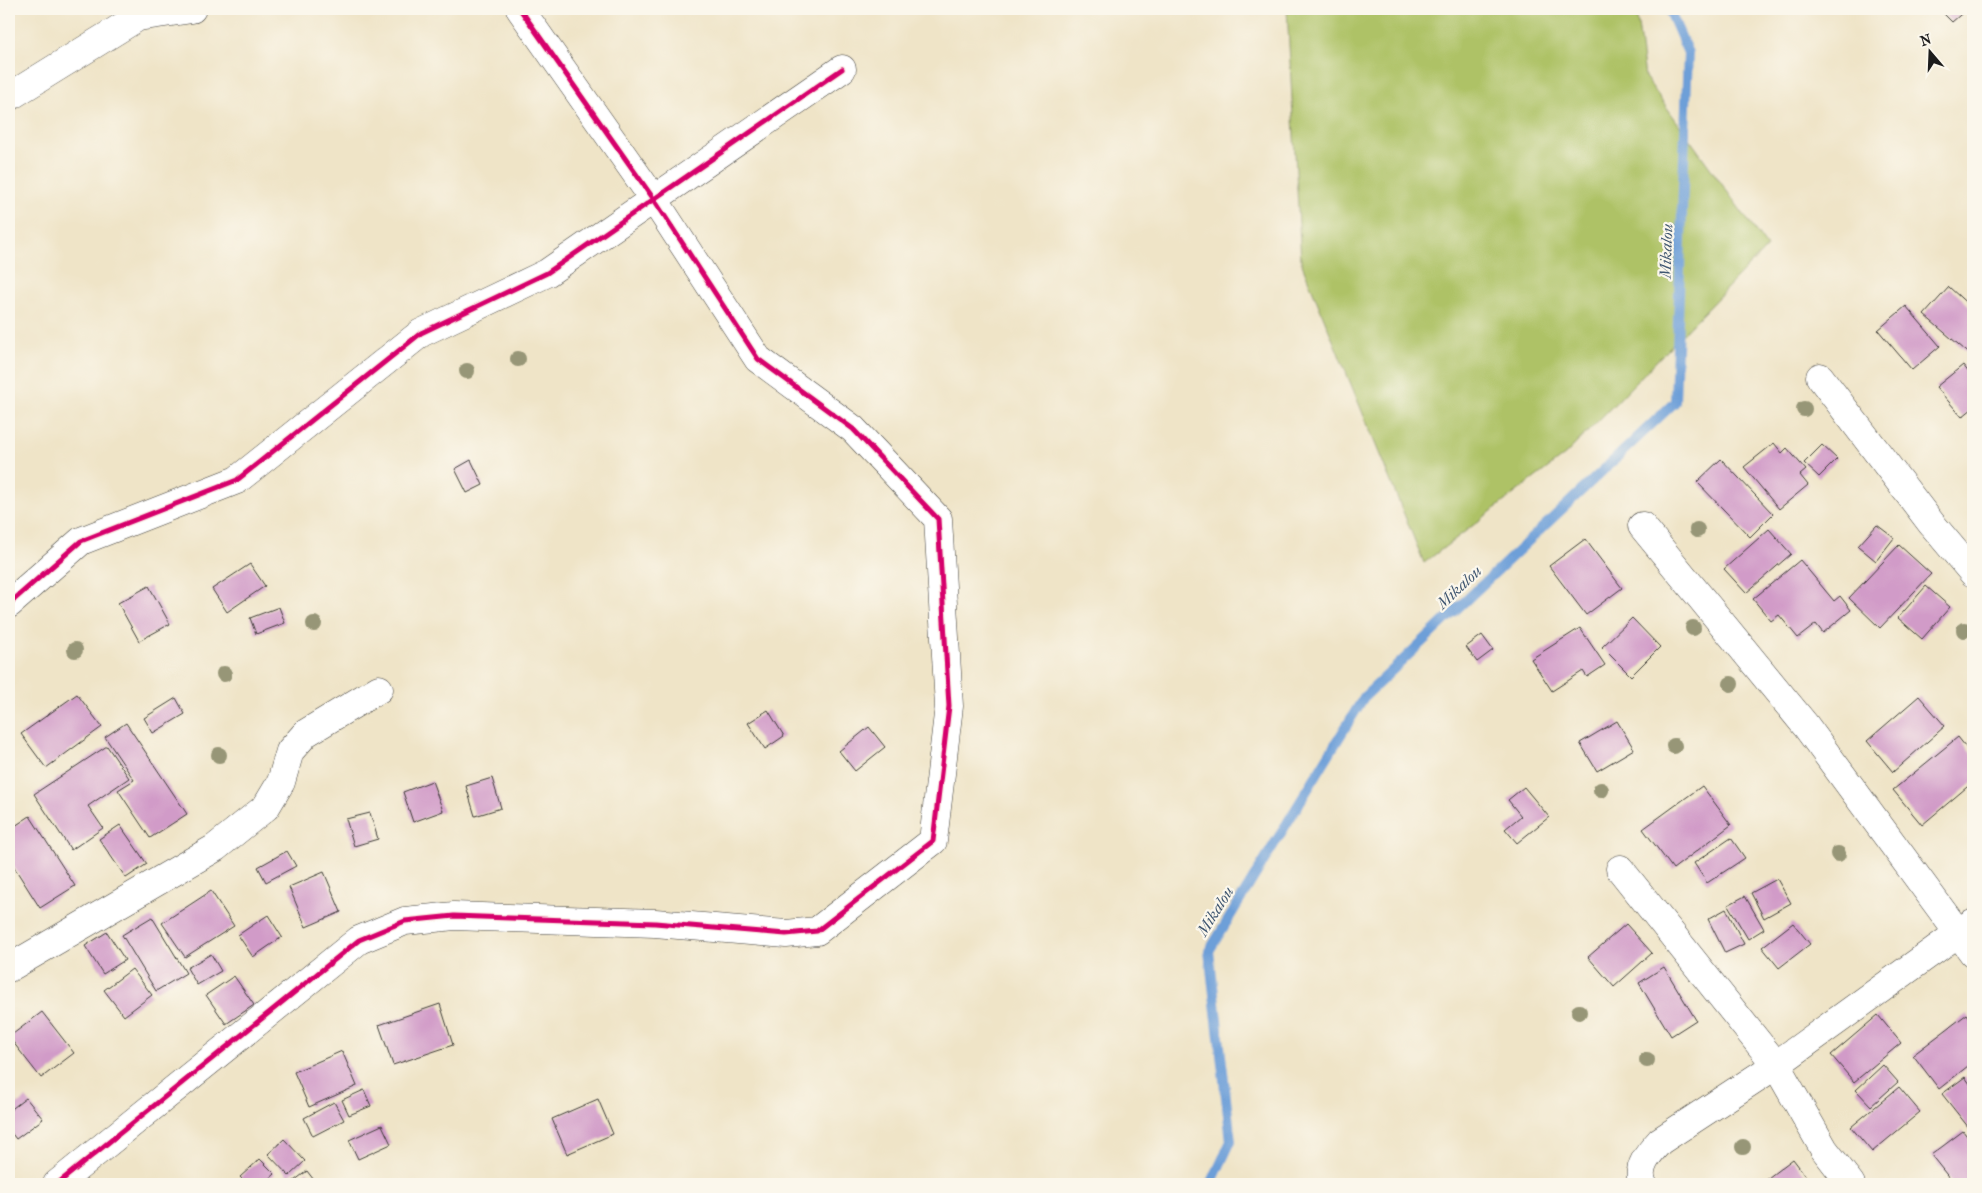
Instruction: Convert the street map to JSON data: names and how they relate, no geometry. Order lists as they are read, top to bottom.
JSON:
{
  "water": ["Mikalou"],
  "north": "top"
}
